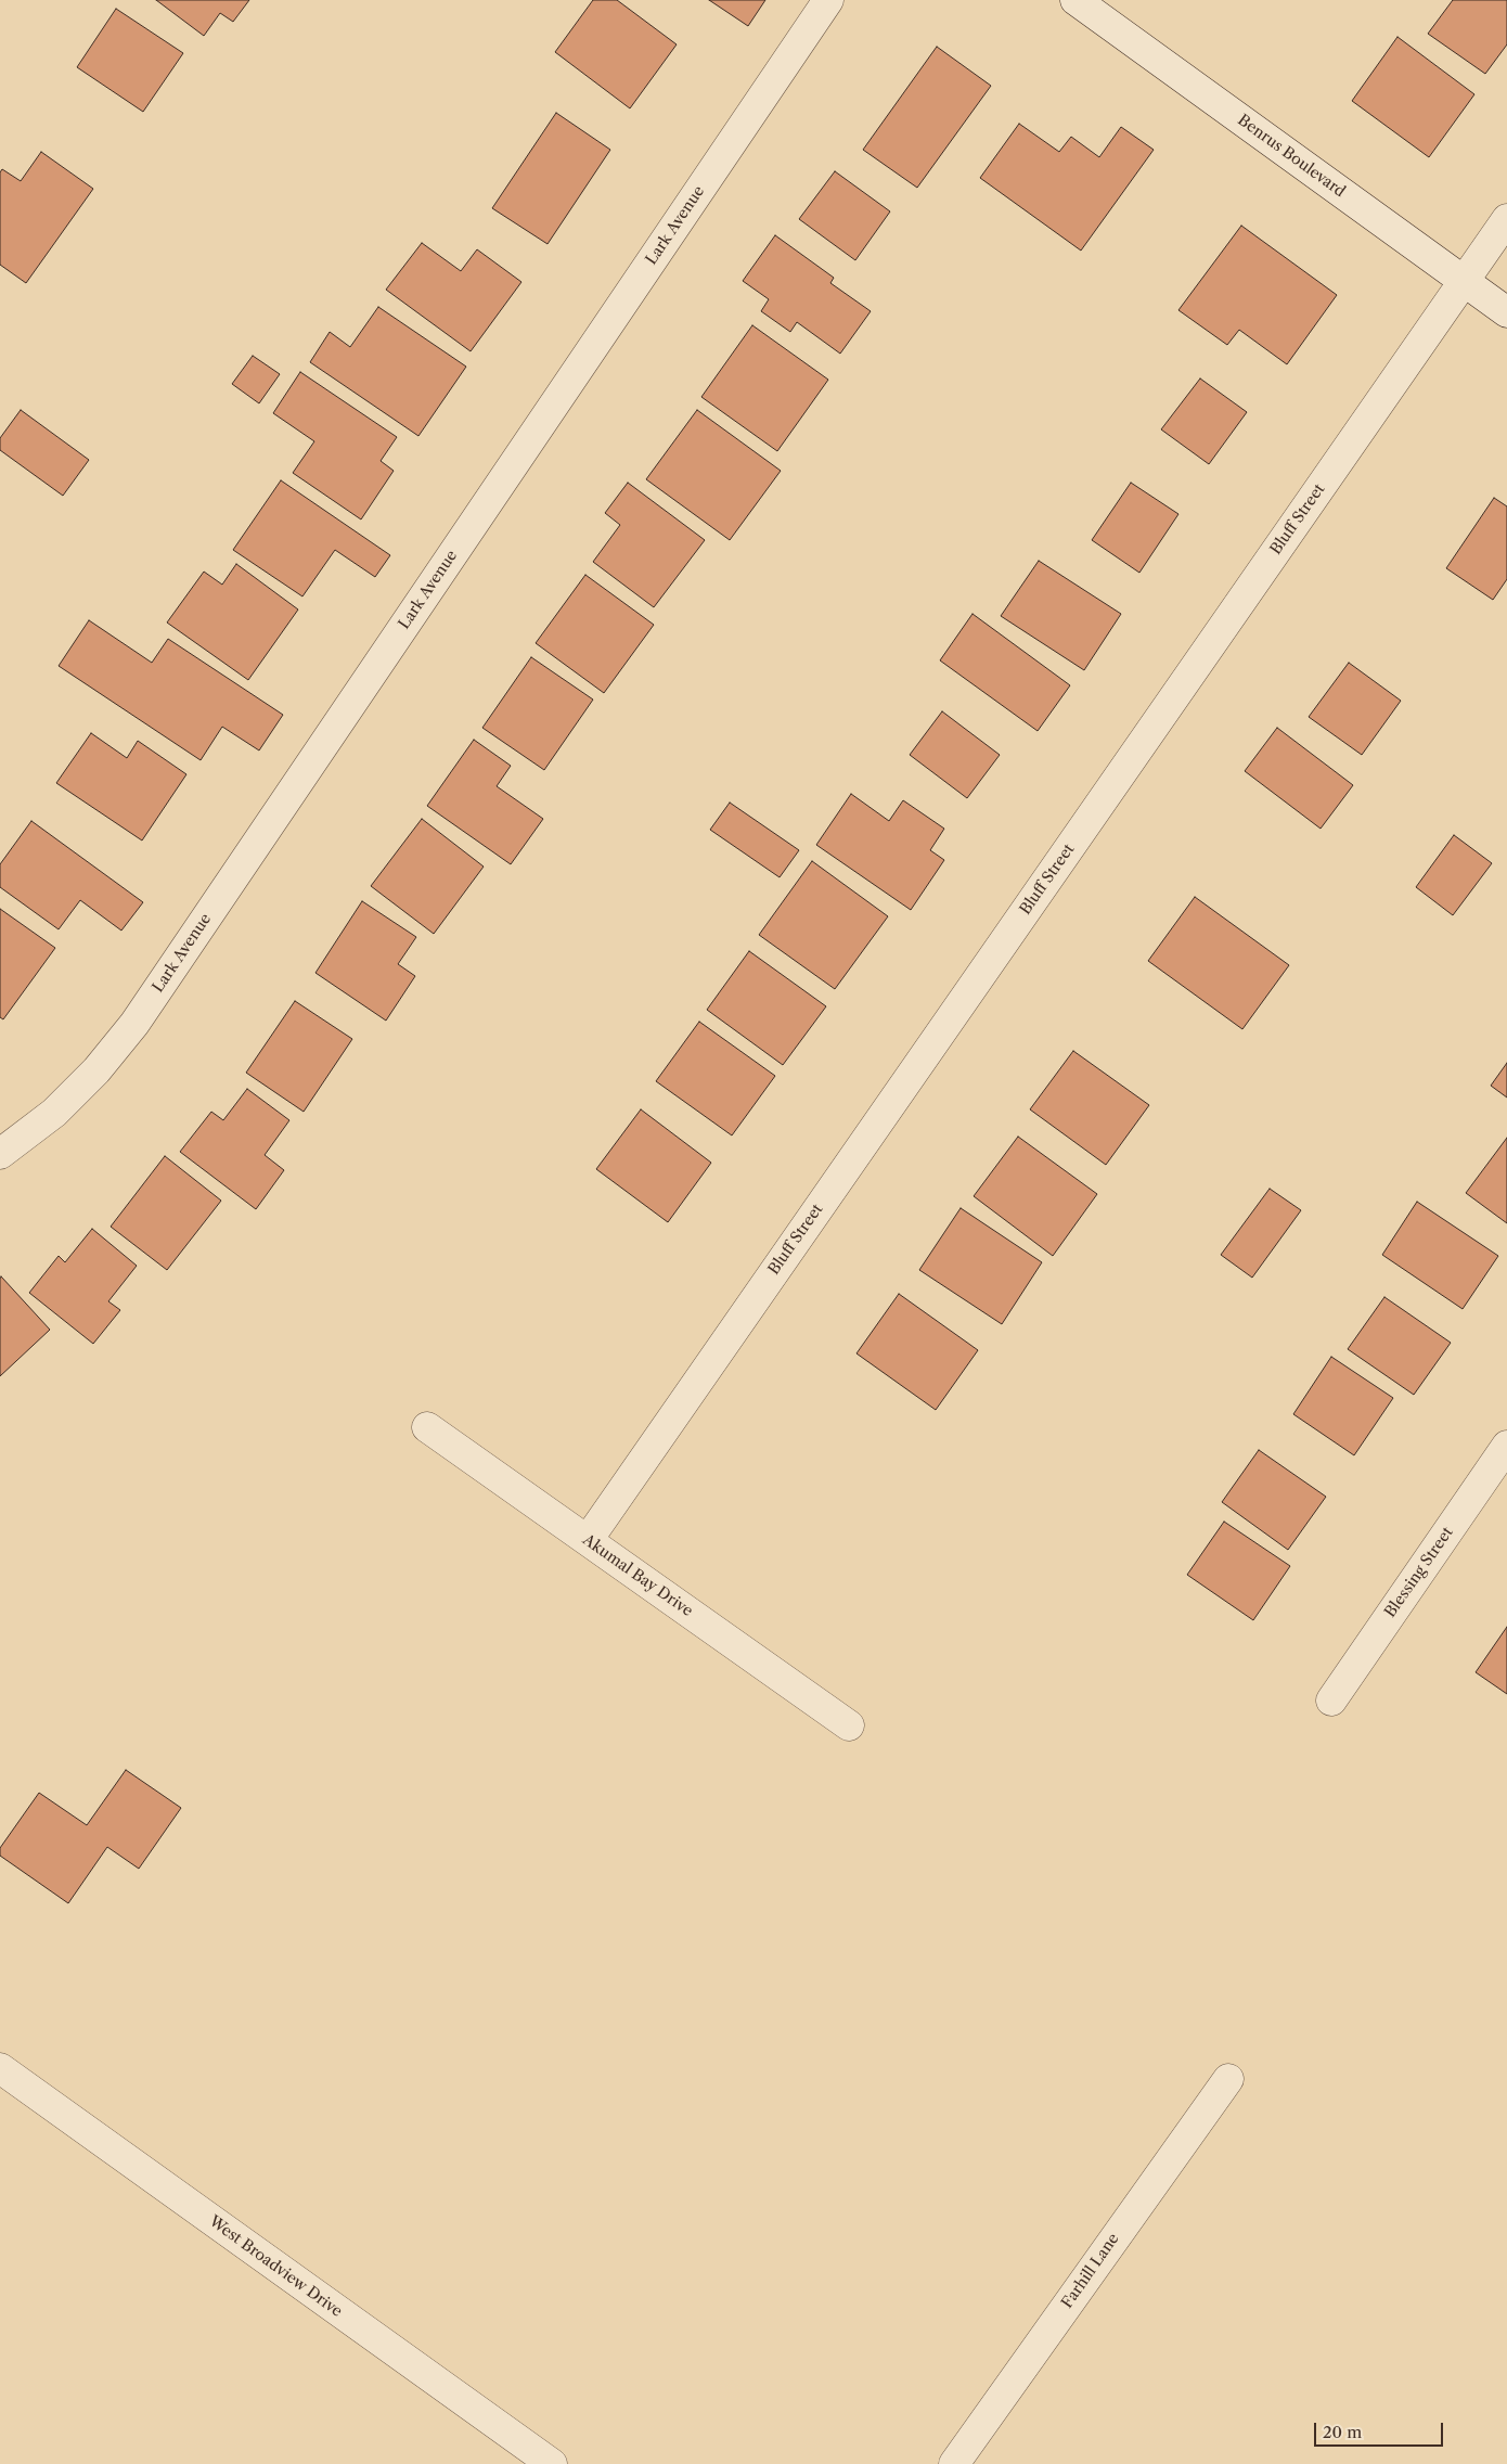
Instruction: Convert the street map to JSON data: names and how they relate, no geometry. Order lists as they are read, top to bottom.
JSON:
{
  "streets": {
    "street": [
      "Benrus Boulevard",
      "Lark Avenue",
      "Bluff Street",
      "Blessing Street",
      "Akumal Bay Drive",
      "West Broadview Drive",
      "Farhill Lane"
    ]
  },
  "crossings": [
    ["Benrus Boulevard", "Bluff Street"],
    ["Bluff Street", "Akumal Bay Drive"]
  ],
  "scale_bar": "20 m"
}
